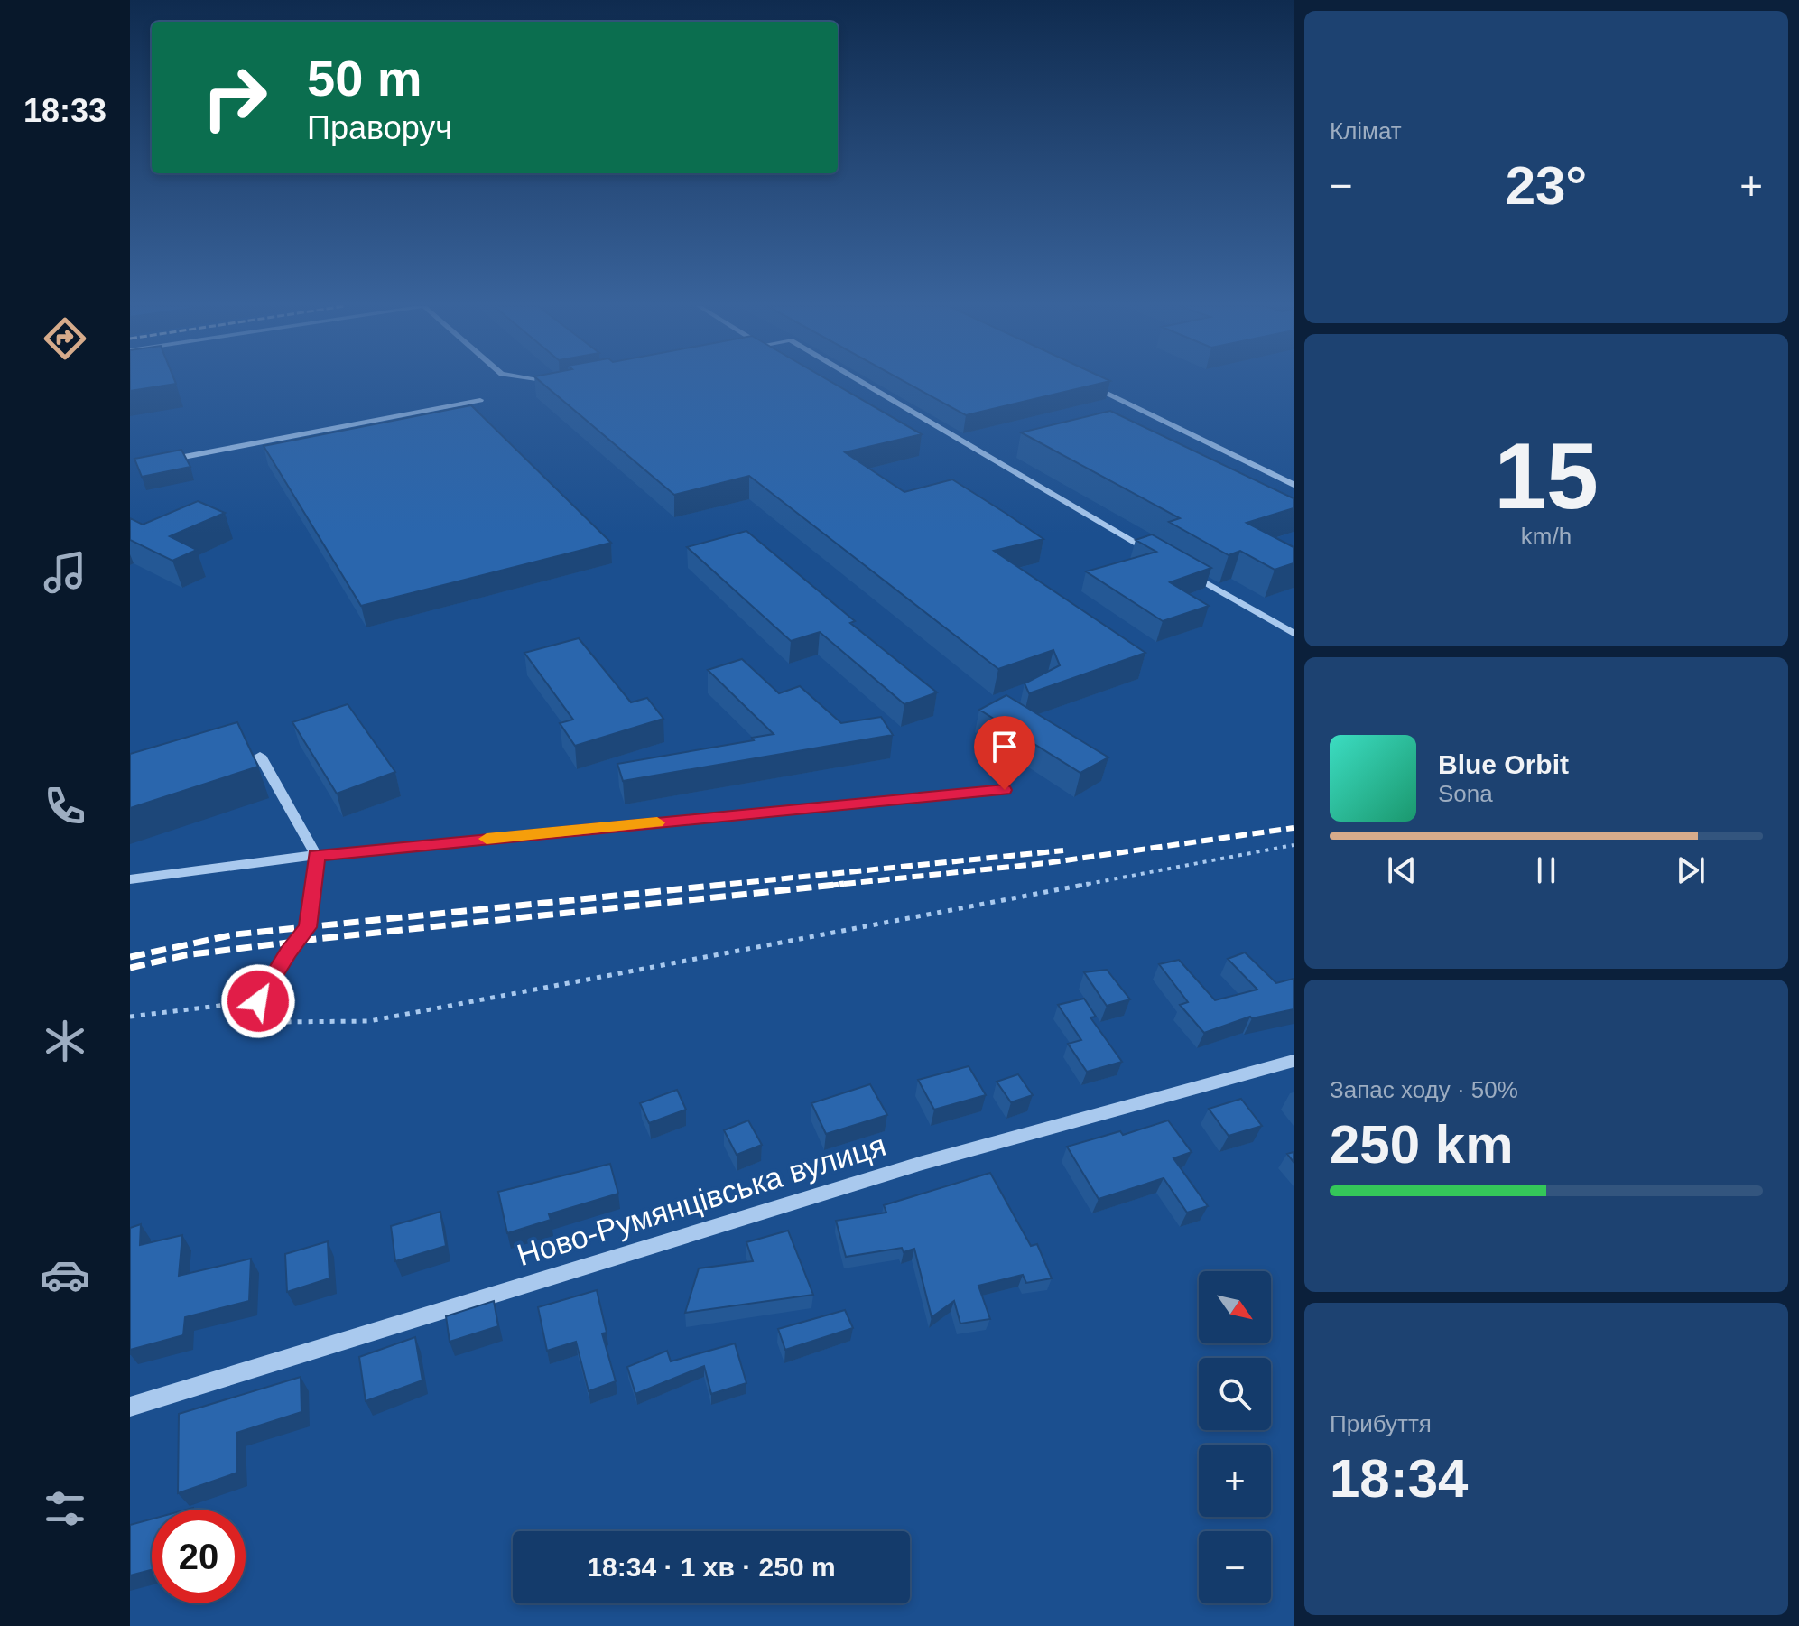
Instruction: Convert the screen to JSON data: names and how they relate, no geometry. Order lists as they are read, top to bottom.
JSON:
{
  "streets": {
    "street": ["Ново-Румянцівська вулиця"]
  },
  "north": "bottom right",
  "page": {
    "tabs": "18:33",
    "tile": [
      "Клімат",
      ["15", "km/h"],
      ["Запас ходу · 50%", "250 km"],
      ["Прибуття", "18:34"]
    ],
    "turn": ["50 m", "Праворуч"],
    "heat": ["−", "23°", "+"],
    "song": ["Blue Orbit", "Sona"],
    "map_buttons": ["+", "−"],
    "limit": "20",
    "trip": "18:34 · 1 хв · 250 m"
  }
}
